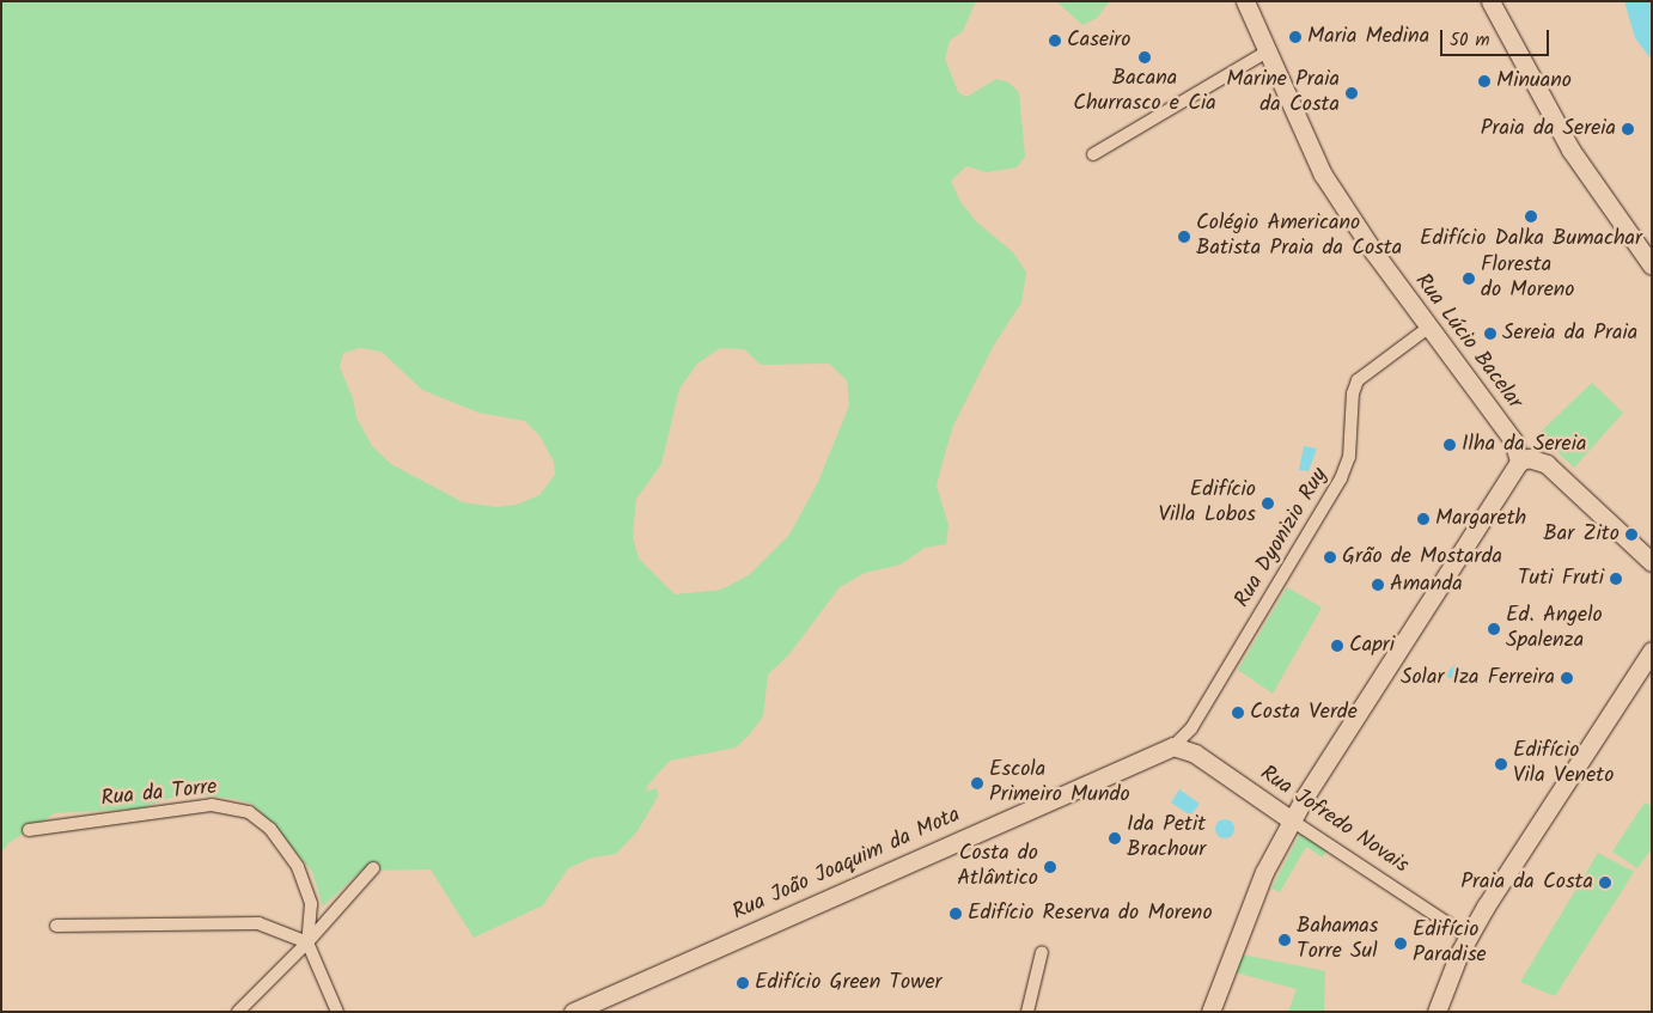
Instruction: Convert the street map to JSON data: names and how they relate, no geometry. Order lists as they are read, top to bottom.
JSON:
{
  "streets": {
    "street": [
      "Rua Lúcio Bacelar",
      "Rua Dyonizio Ruy",
      "Rua da Torre",
      "Rua Jofredo Novais",
      "Rua João Joaquim da Mota"
    ]
  },
  "crossings": [
    ["Rua Lúcio Bacelar", "Rua Dyonizio Ruy"],
    ["Rua Dyonizio Ruy", "Rua Jofredo Novais"],
    ["Rua Dyonizio Ruy", "Rua João Joaquim da Mota"],
    ["Rua Jofredo Novais", "Rua João Joaquim da Mota"]
  ],
  "places": [
    "Maria Medina",
    "Caseiro",
    "Bacana Churrasco e Cia",
    "Minuano",
    "Marine Praia da Costa",
    "Praia da Sereia",
    "Edifício Dalka Bumachar",
    "Colégio Americano Batista Praia da Costa",
    "Floresta do Moreno",
    "Sereia da Praia",
    "Ilha da Sereia",
    "Edifício Villa Lobos",
    "Margareth",
    "Bar Zito",
    "Grão de Mostarda",
    "Tuti Fruti",
    "Amanda",
    "Ed. Angelo Spalenza",
    "Capri",
    "Solar Iza Ferreira",
    "Costa Verde",
    "Edifício Vila Veneto",
    "Escola Primeiro Mundo",
    "Ida Petit Brachour",
    "Costa do Atlântico",
    "Praia da Costa",
    "Edifício Reserva do Moreno",
    "Bahamas Torre Sul",
    "Edifício Paradise",
    "Edifício Green Tower"
  ],
  "scale_bar": "50 m"
}
